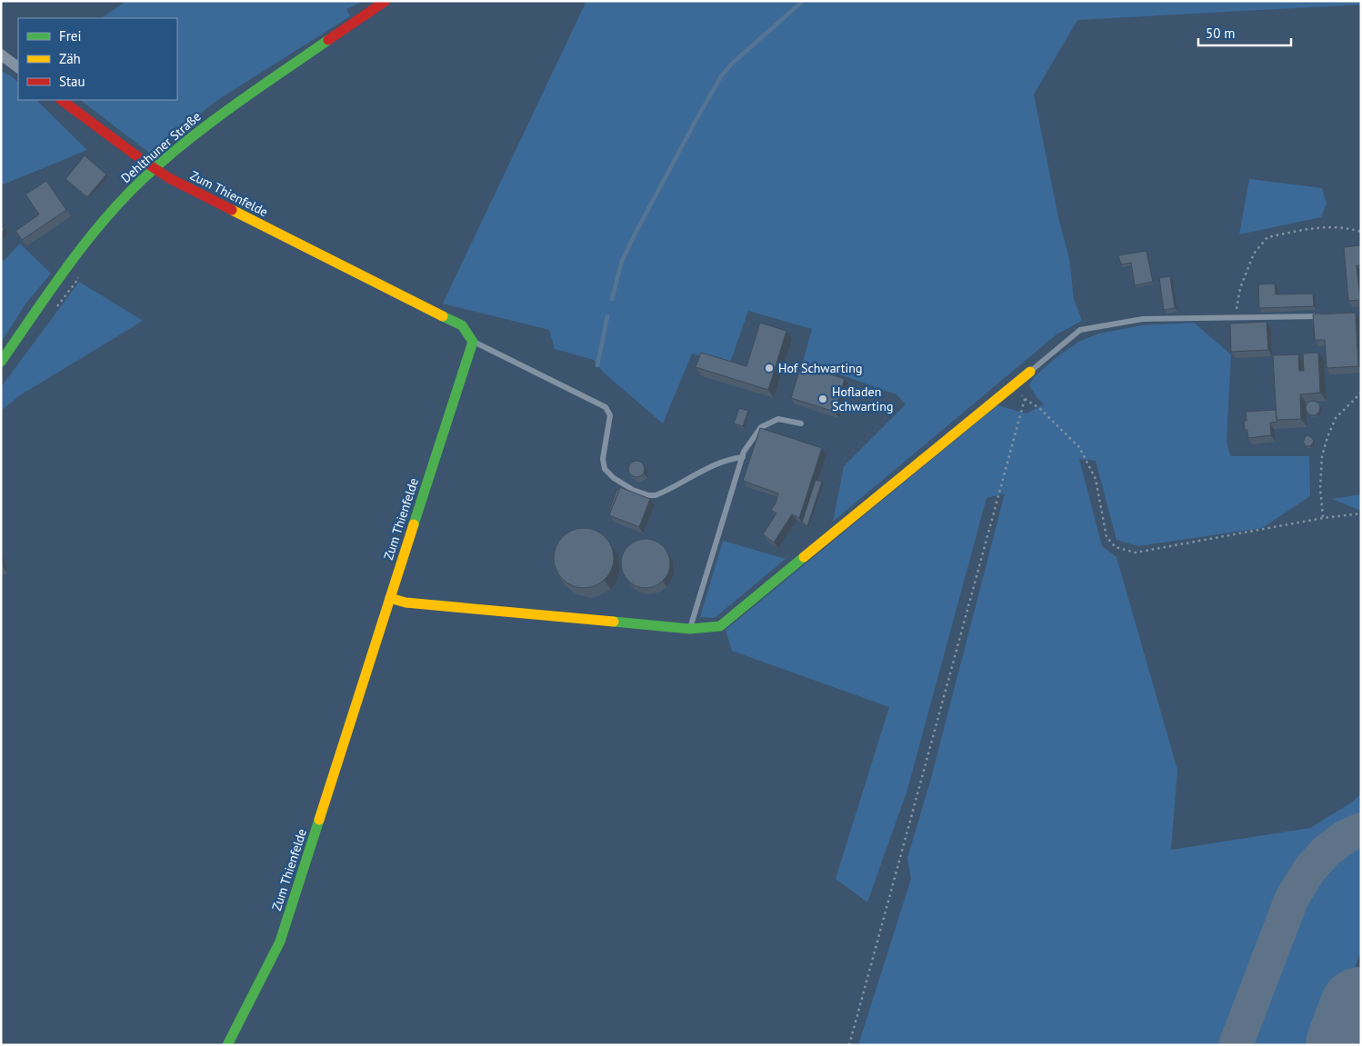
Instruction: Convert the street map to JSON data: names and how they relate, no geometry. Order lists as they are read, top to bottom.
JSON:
{
  "streets": {
    "street": ["Dehlthuner Straße", "Zum Thienfelde"]
  },
  "crossings": [
    ["Dehlthuner Straße", "Zum Thienfelde"]
  ],
  "places": ["Hof Schwarting", "Hofladen Schwarting"],
  "legend": ["Frei", "Zäh", "Stau"],
  "scale_bar": "50 m"
}
